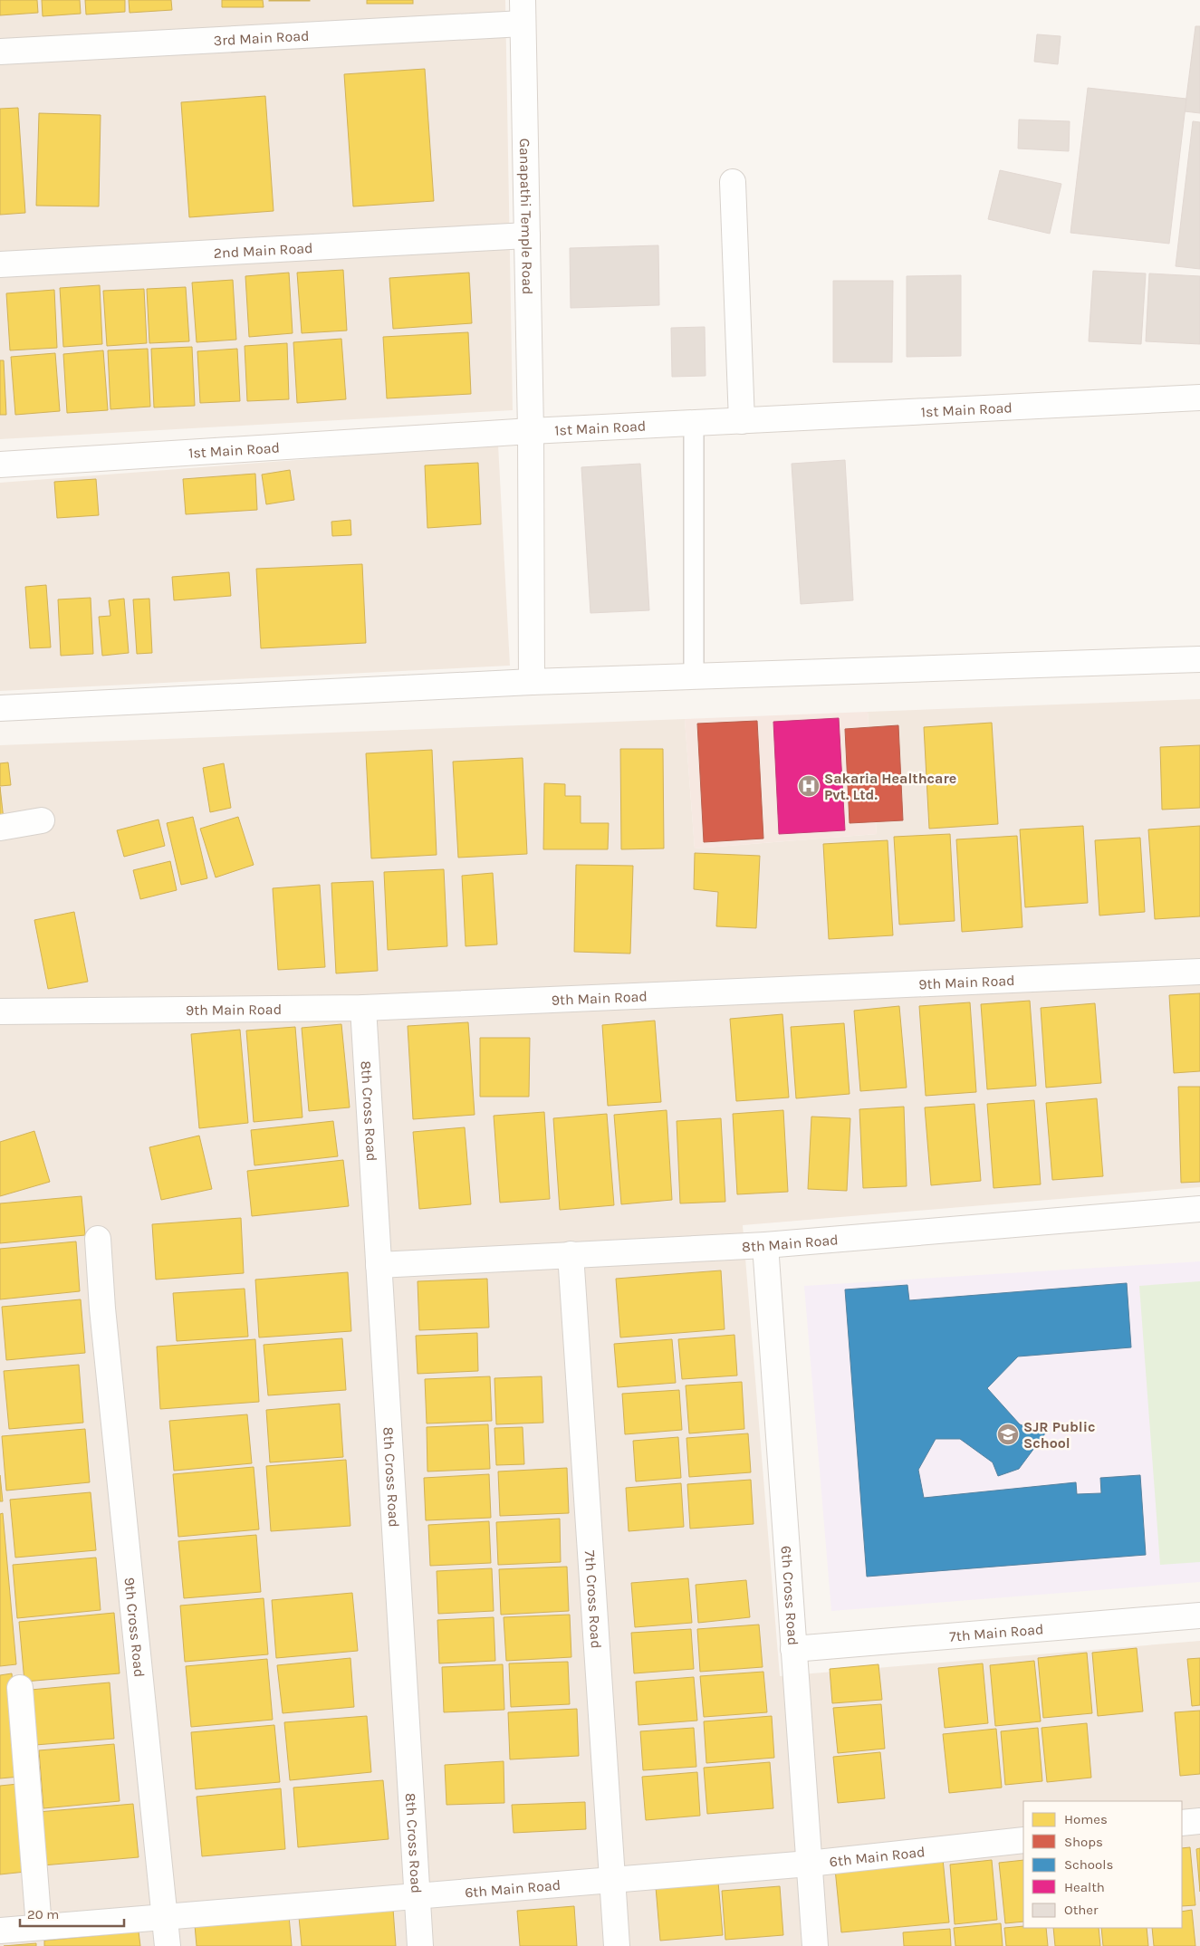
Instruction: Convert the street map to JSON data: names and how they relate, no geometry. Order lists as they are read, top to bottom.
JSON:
{
  "streets": {
    "street": [
      "3rd Main Road",
      "Ganapathi Temple Road",
      "2nd Main Road",
      "1st Main Road",
      "9th Main Road",
      "8th Cross Road",
      "8th Main Road",
      "6th Cross Road",
      "7th Cross Road",
      "9th Cross Road",
      "7th Main Road",
      "6th Main Road"
    ]
  },
  "crossings": [
    ["3rd Main Road", "Ganapathi Temple Road"],
    ["Ganapathi Temple Road", "2nd Main Road"],
    ["Ganapathi Temple Road", "1st Main Road"],
    ["9th Main Road", "8th Cross Road"],
    ["8th Cross Road", "8th Main Road"],
    ["8th Cross Road", "6th Main Road"],
    ["8th Main Road", "6th Cross Road"],
    ["8th Main Road", "7th Cross Road"],
    ["6th Cross Road", "7th Main Road"],
    ["6th Cross Road", "6th Main Road"],
    ["7th Cross Road", "6th Main Road"],
    ["9th Cross Road", "6th Main Road"]
  ],
  "places": {
    "hospital": ["Sakaria Healthcare Pvt. Ltd."],
    "school or university": ["SJR Public School"]
  },
  "legend": [
    "Homes",
    "Shops",
    "Schools",
    "Health",
    "Other"
  ],
  "scale_bar": "20 m"
}
